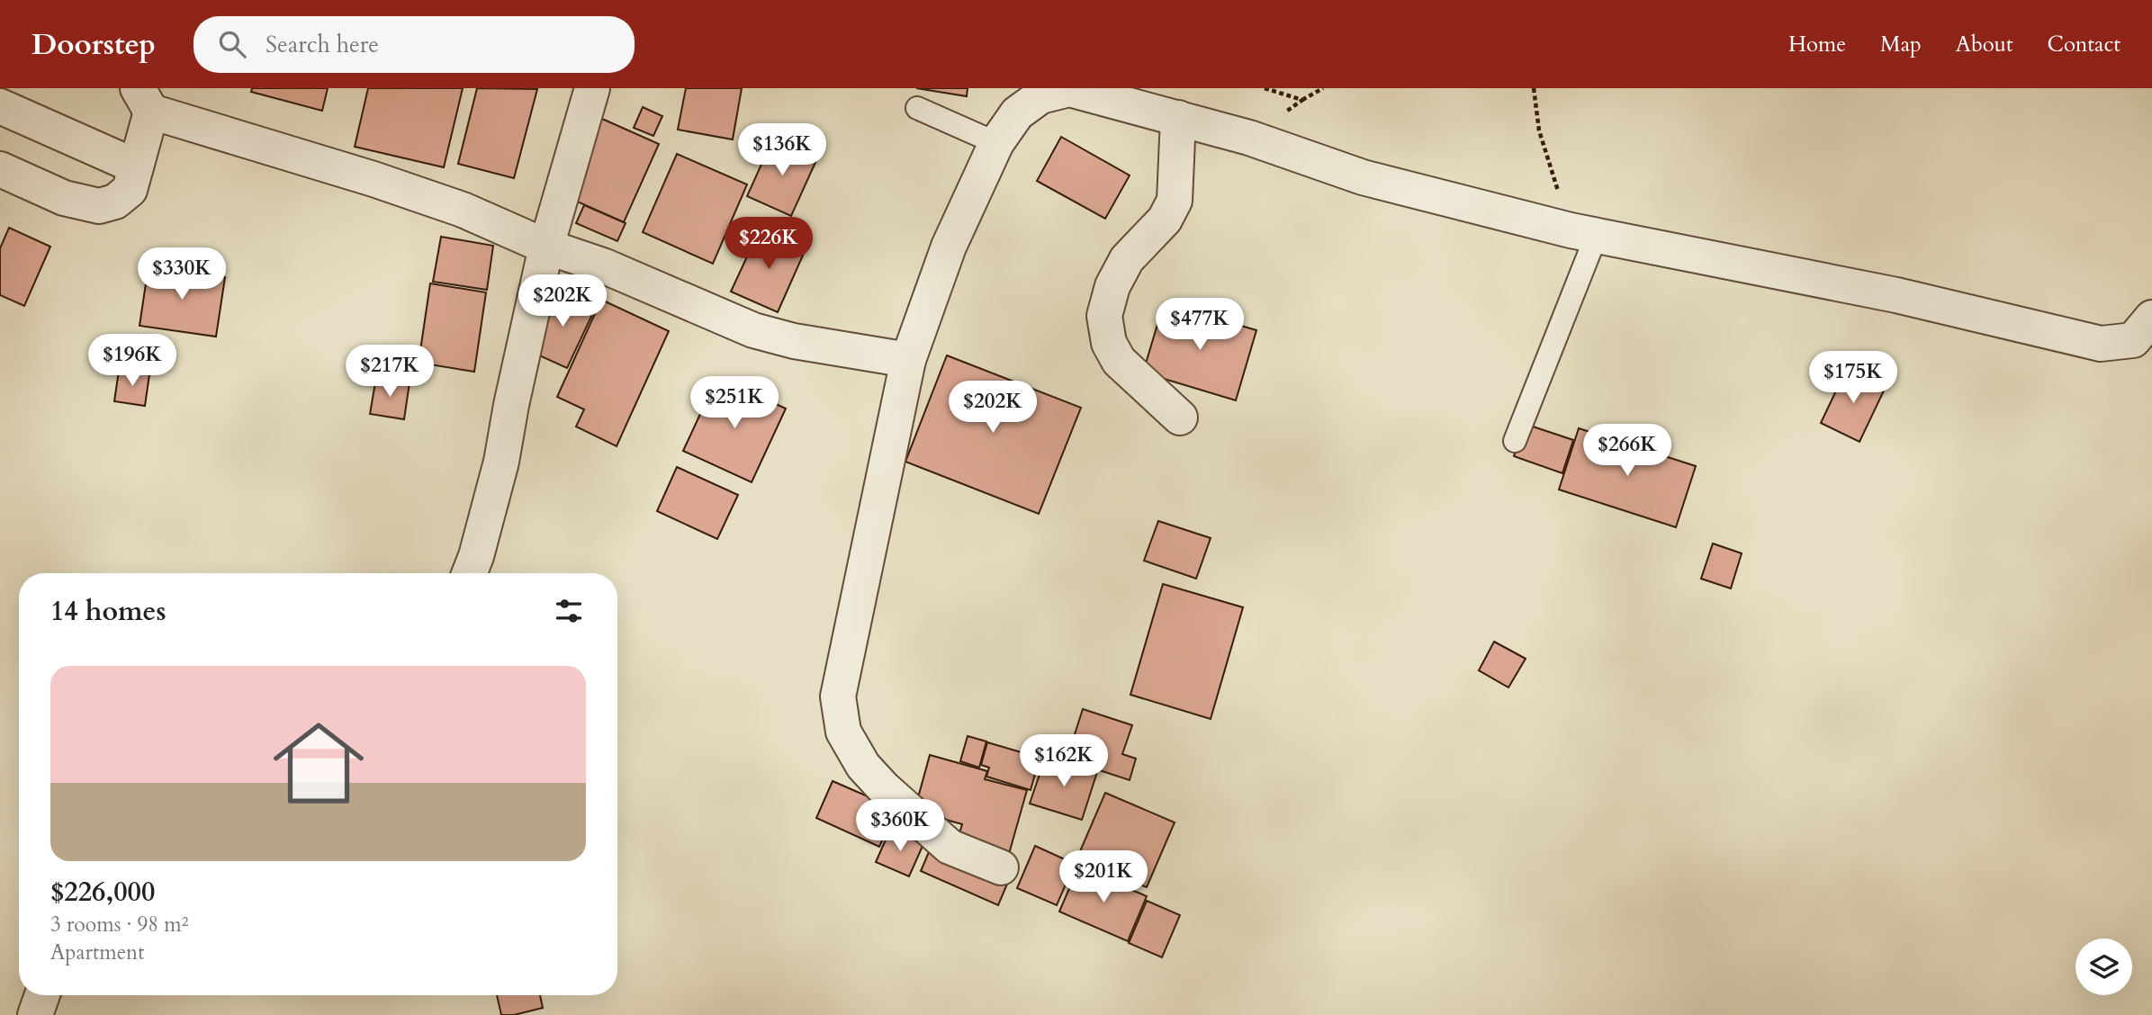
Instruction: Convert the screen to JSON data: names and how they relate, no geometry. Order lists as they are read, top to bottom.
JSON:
{
  "page": {
    "header": "Doorstep",
    "search": "Search here",
    "nav": [
      "Home",
      "Map",
      "About",
      "Contact"
    ],
    "price": [
      "$136K",
      "$226K",
      "$330K",
      "$202K",
      "$477K",
      "$196K",
      "$217K",
      "$175K",
      "$251K",
      "$202K",
      "$266K",
      "$162K",
      "$360K",
      "$201K"
    ],
    "heading": "14 homes",
    "list": [
      {
        "name": "$226,000",
        "note": "3 rooms · 98 m² · Apartment"
      }
    ]
  }
}
